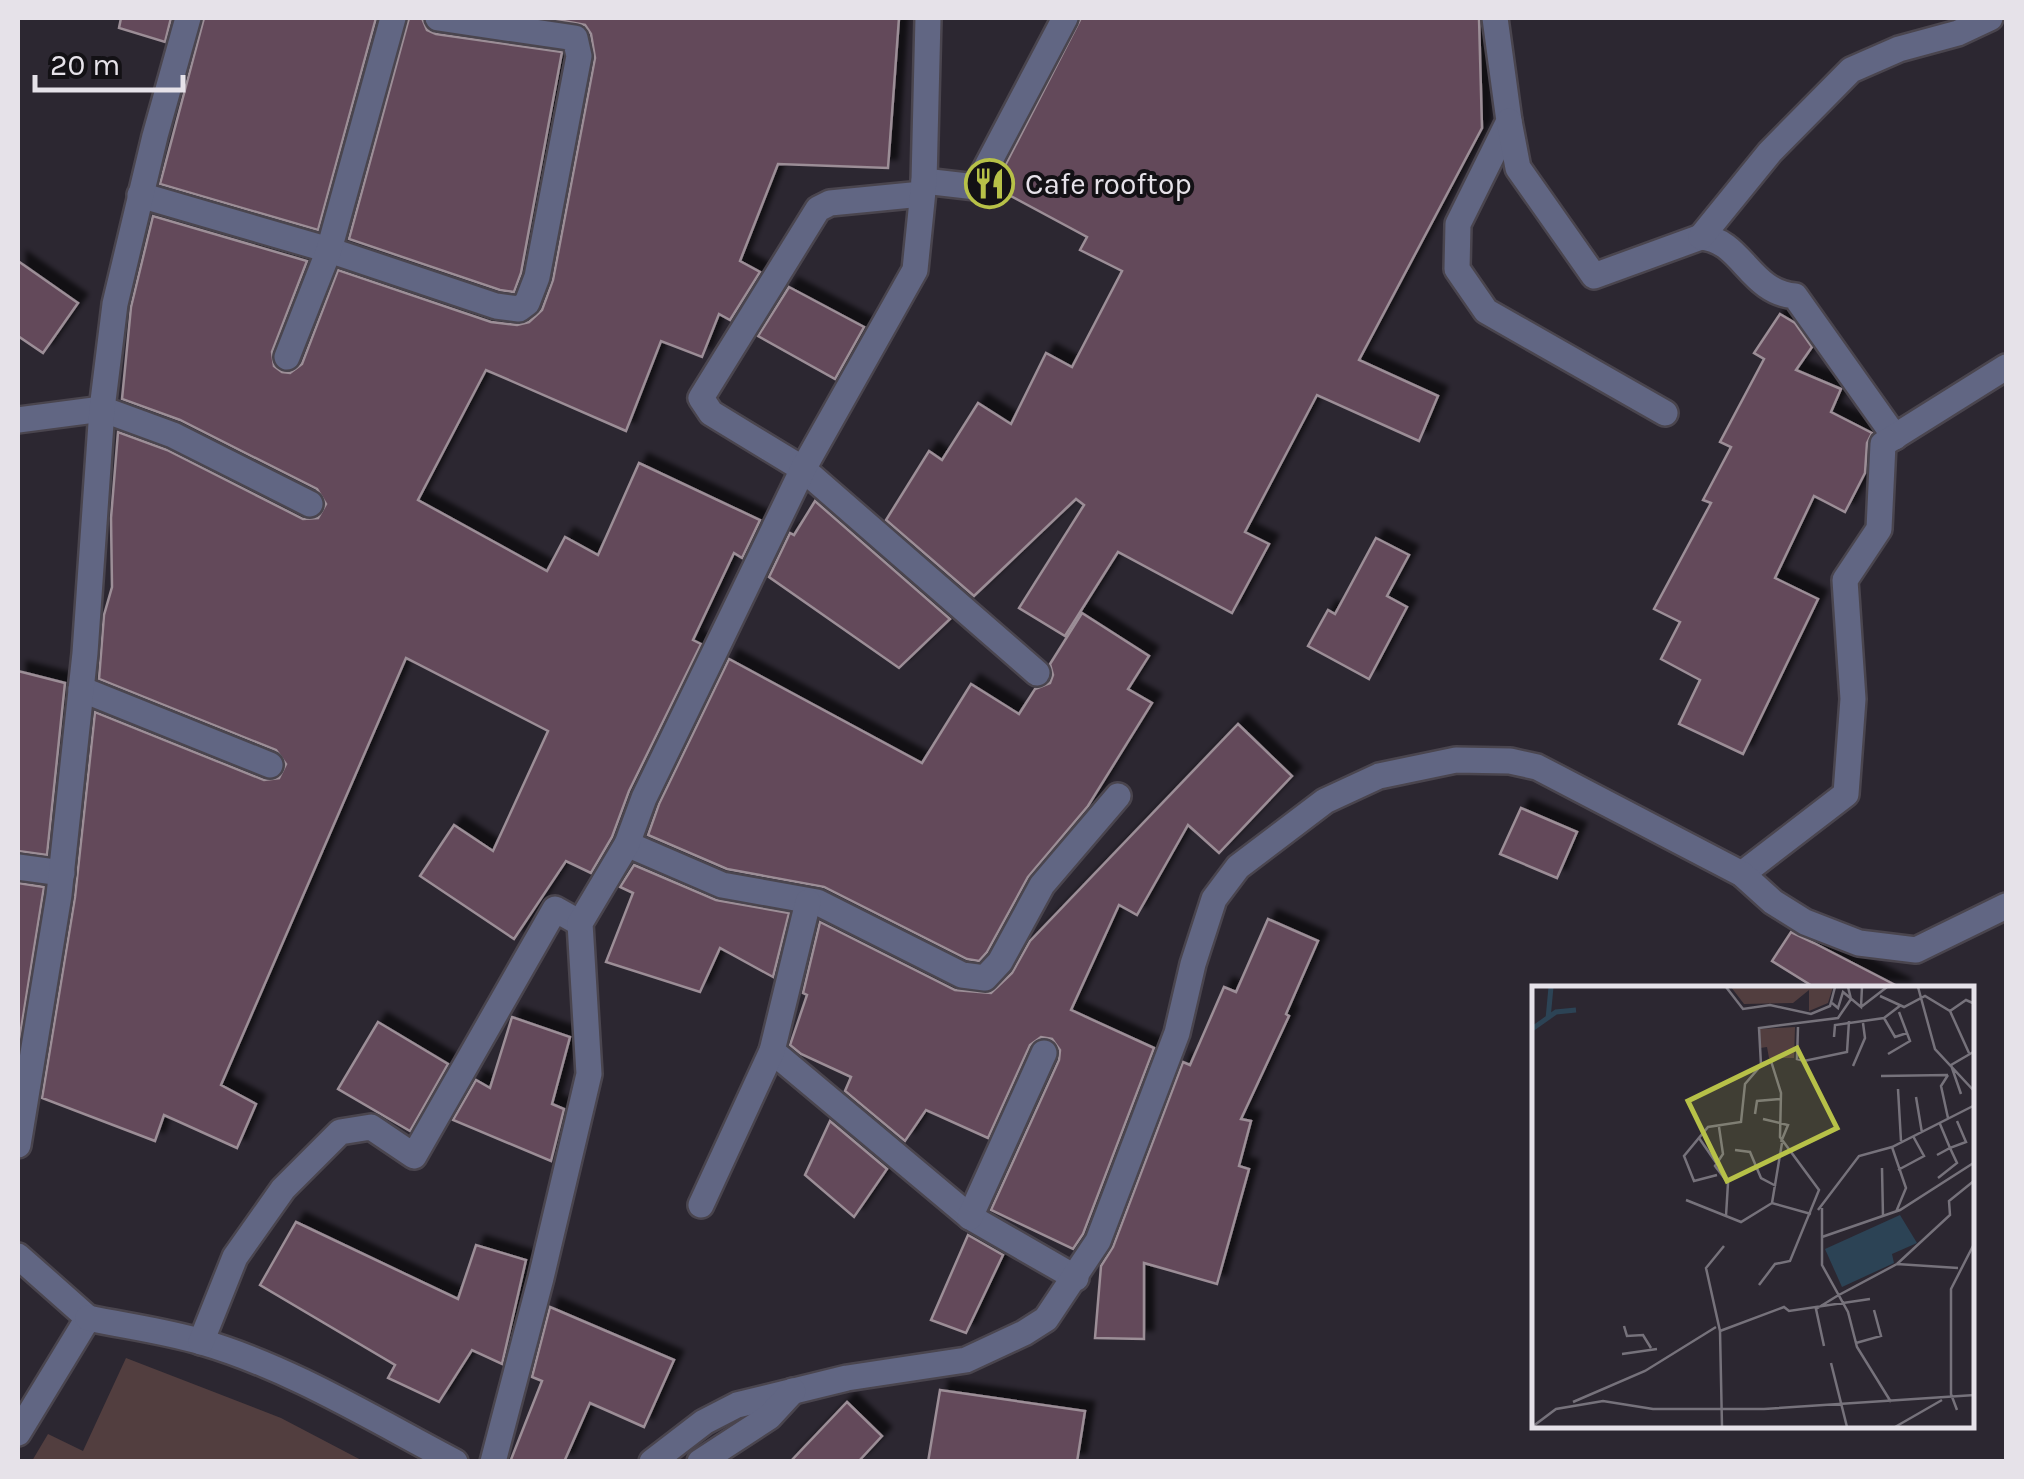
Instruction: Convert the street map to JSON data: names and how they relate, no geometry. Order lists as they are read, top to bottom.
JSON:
{
  "places": {
    "restaurant": ["Cafe rooftop"]
  },
  "scale_bar": "20 m"
}
